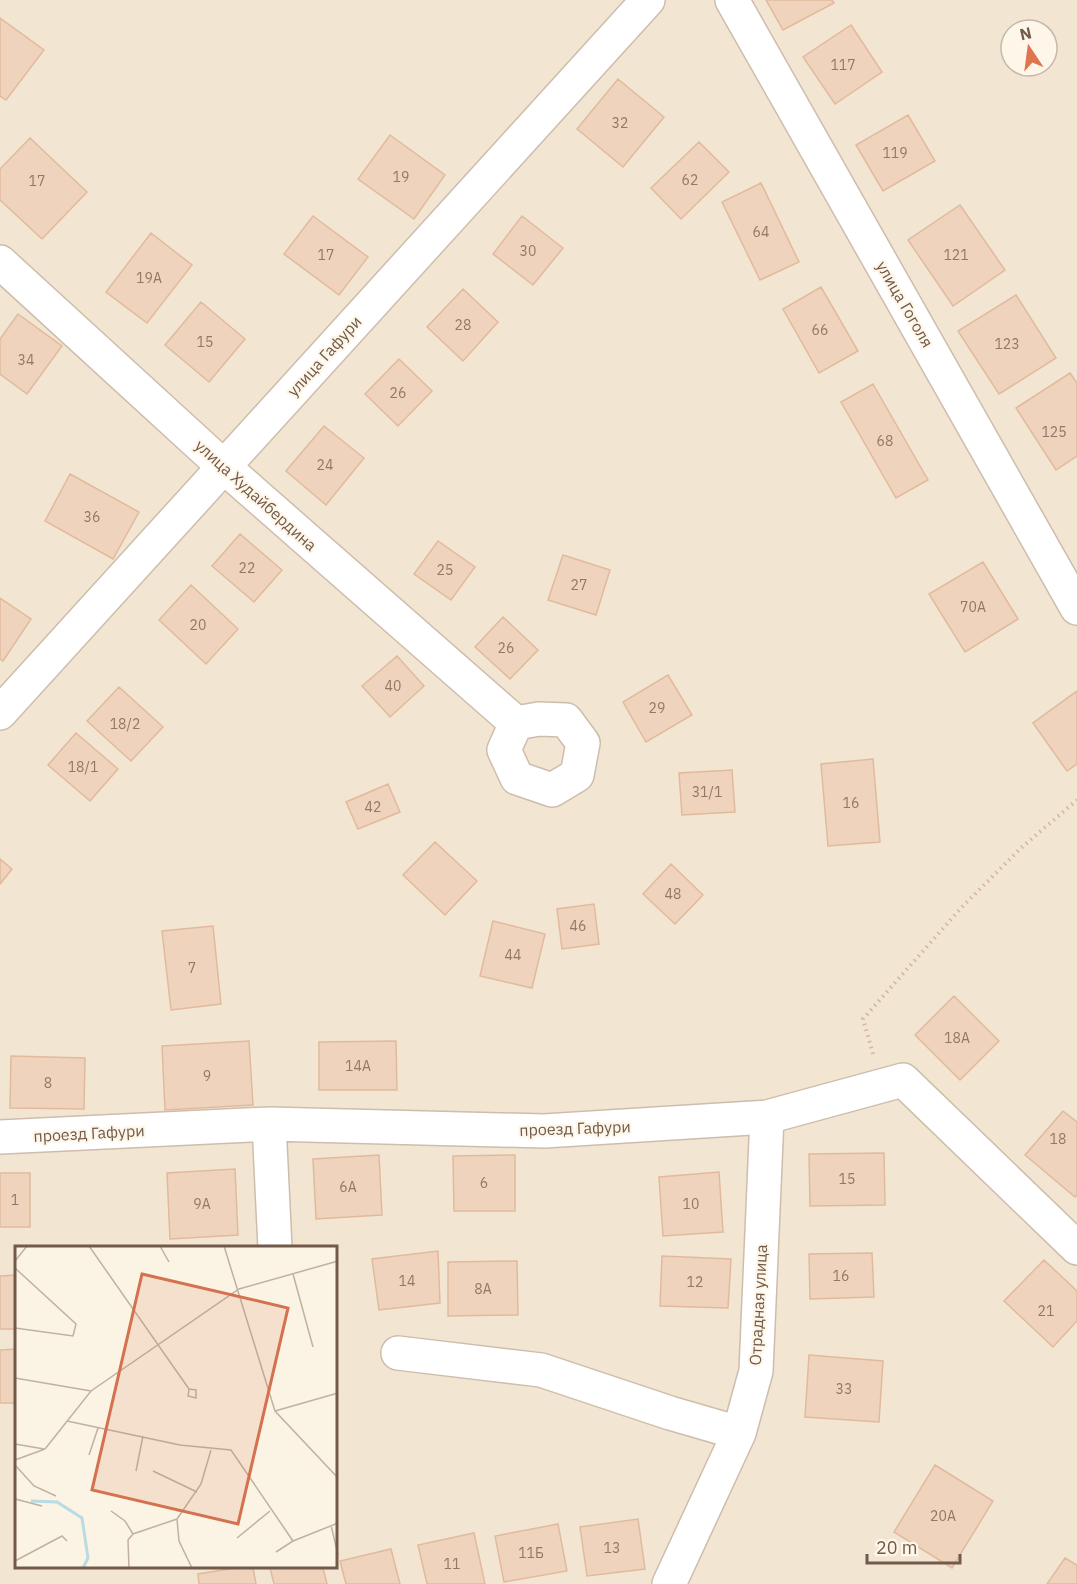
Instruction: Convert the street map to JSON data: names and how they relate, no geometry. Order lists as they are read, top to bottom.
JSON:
{
  "streets": {
    "street": [
      "улица Гоголя",
      "улица Гафури",
      "улица Худайбердина",
      "проезд Гафури",
      "Отрадная улица"
    ]
  },
  "crossings": [
    ["улица Гафури", "улица Худайбердина"],
    ["проезд Гафури", "Отрадная улица"]
  ],
  "house_numbers": [
    "117",
    "32",
    "119",
    "19",
    "62",
    "17",
    "64",
    "30",
    "17",
    "121",
    "19А",
    "28",
    "66",
    "15",
    "123",
    "34",
    "26",
    "125",
    "68",
    "24",
    "36",
    "22",
    "25",
    "27",
    "70А",
    "20",
    "26",
    "40",
    "29",
    "18/2",
    "18/1",
    "31/1",
    "16",
    "42",
    "48",
    "46",
    "44",
    "7",
    "18А",
    "14А",
    "9",
    "8",
    "18",
    "15",
    "6",
    "6А",
    "1",
    "9А",
    "10",
    "16",
    "14",
    "12",
    "8А",
    "21",
    "33",
    "20А",
    "13",
    "11Б",
    "11"
  ],
  "scale_bar": "20 m",
  "north": "top"
}
